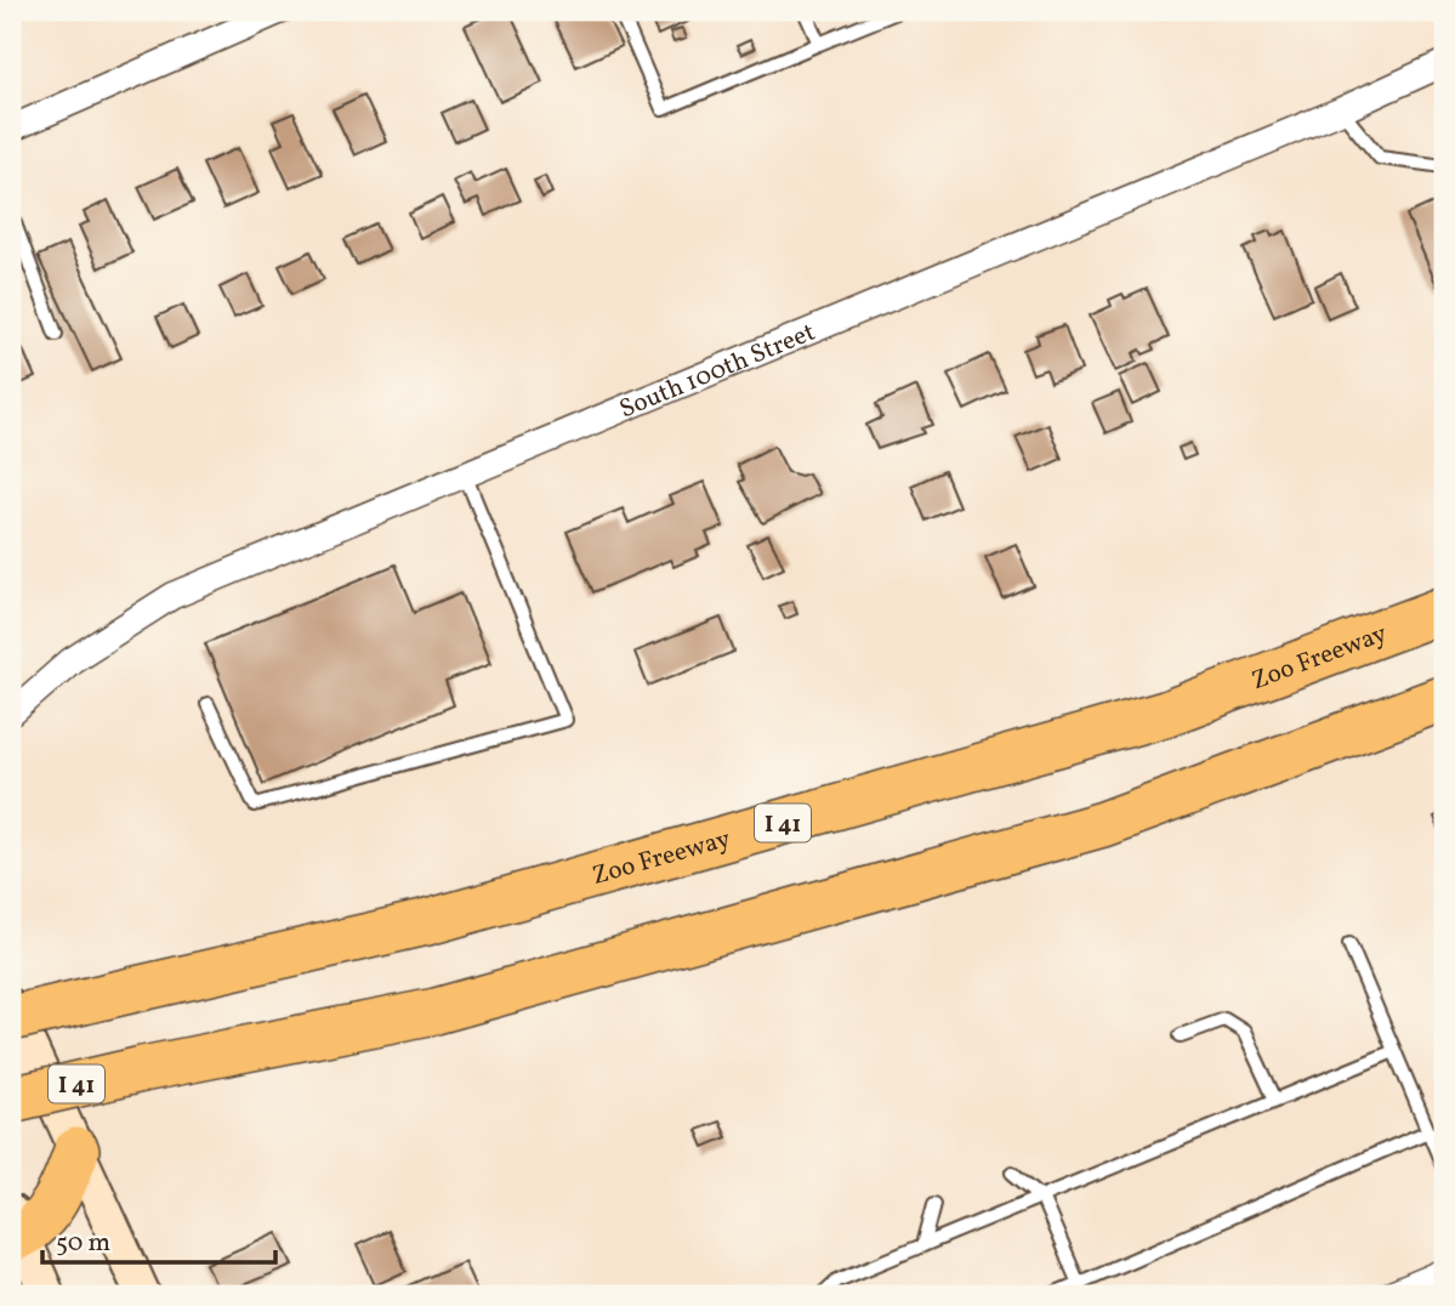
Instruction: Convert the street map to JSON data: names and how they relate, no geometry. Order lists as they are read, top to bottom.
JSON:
{
  "streets": {
    "highway": ["Zoo Freeway", "I 41"],
    "street": ["South 100th Street"]
  },
  "scale_bar": "50 m"
}
